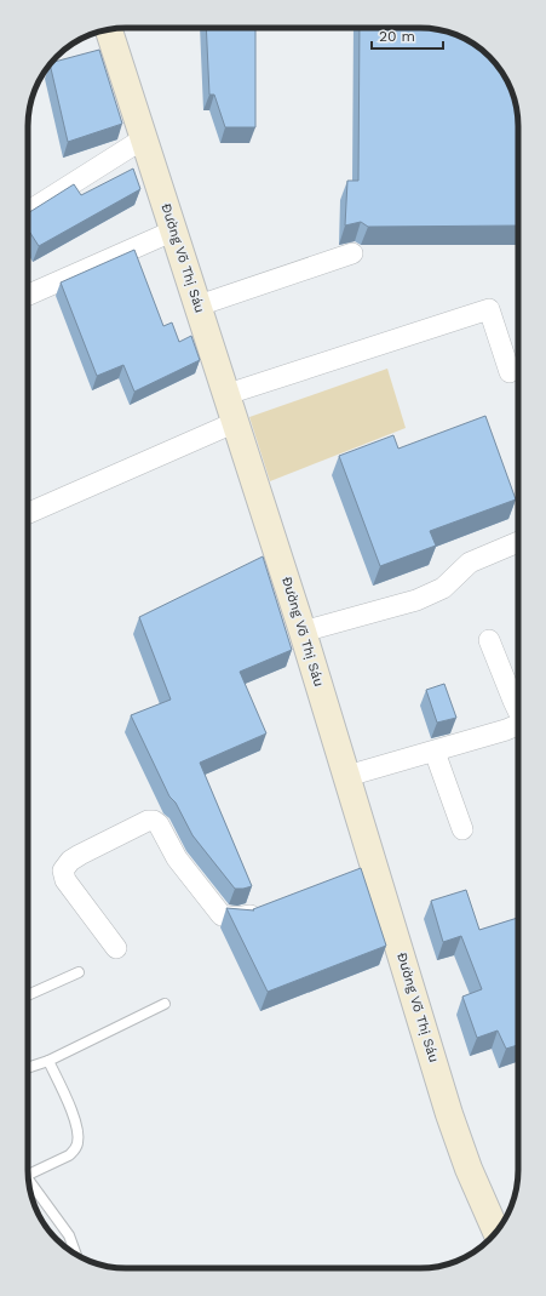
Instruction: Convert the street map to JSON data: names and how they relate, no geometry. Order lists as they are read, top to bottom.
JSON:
{
  "streets": {
    "main road": ["Đường Võ Thị Sáu"]
  },
  "scale_bar": "20 m"
}
